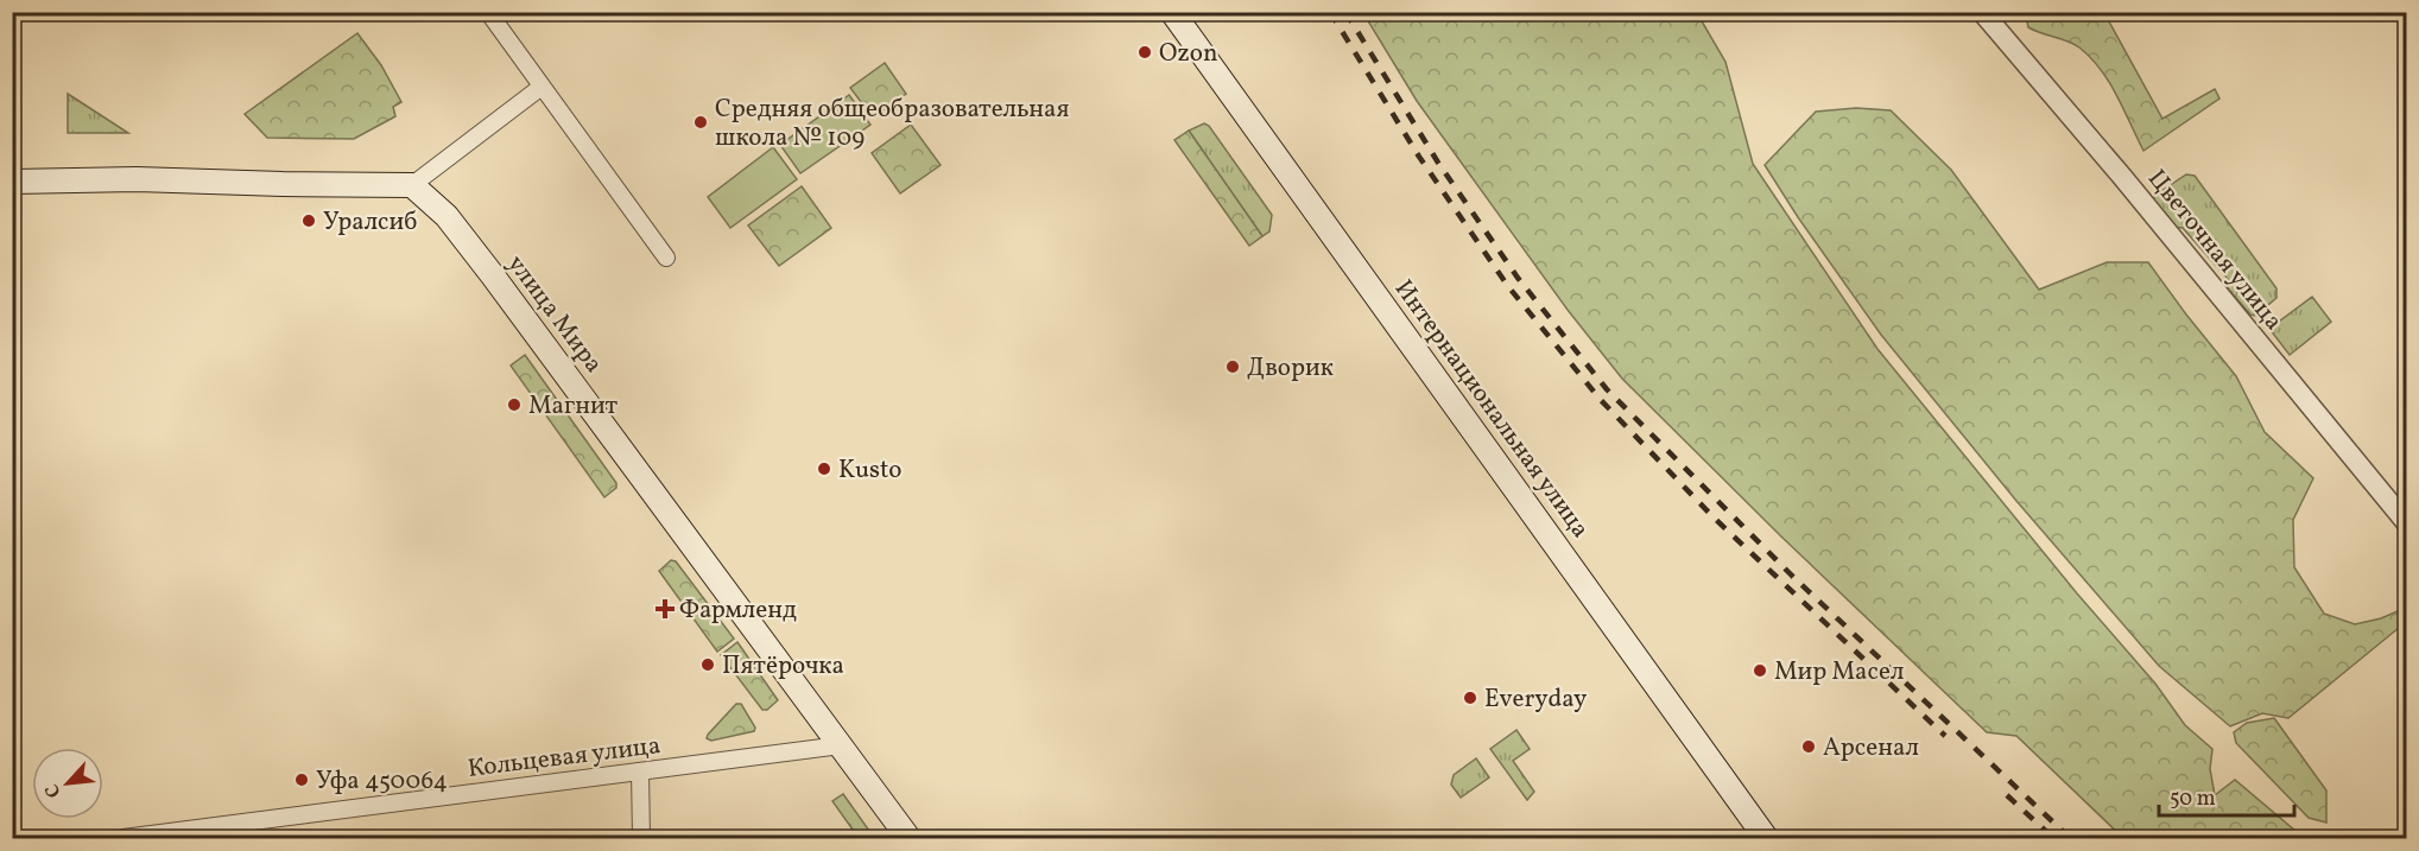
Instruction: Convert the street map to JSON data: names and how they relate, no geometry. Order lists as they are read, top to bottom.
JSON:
{
  "streets": {
    "main road": ["улица Мира", "Интернациональная улица"],
    "street": ["Цветочная улица", "Кольцевая улица"]
  },
  "crossings": [
    ["улица Мира", "Кольцевая улица"]
  ],
  "places": {
    "other": [
      "Ozon",
      "Средняя общеобразовательная школа № 109",
      "Уралсиб",
      "Дворик",
      "Магнит",
      "Kusto",
      "Пятёрочка",
      "Мир Масел",
      "Everyday",
      "Арсенал",
      "Уфа 450064"
    ],
    "health": ["Фармленд"]
  },
  "scale_bar": "50 m",
  "north": "bottom left"
}
